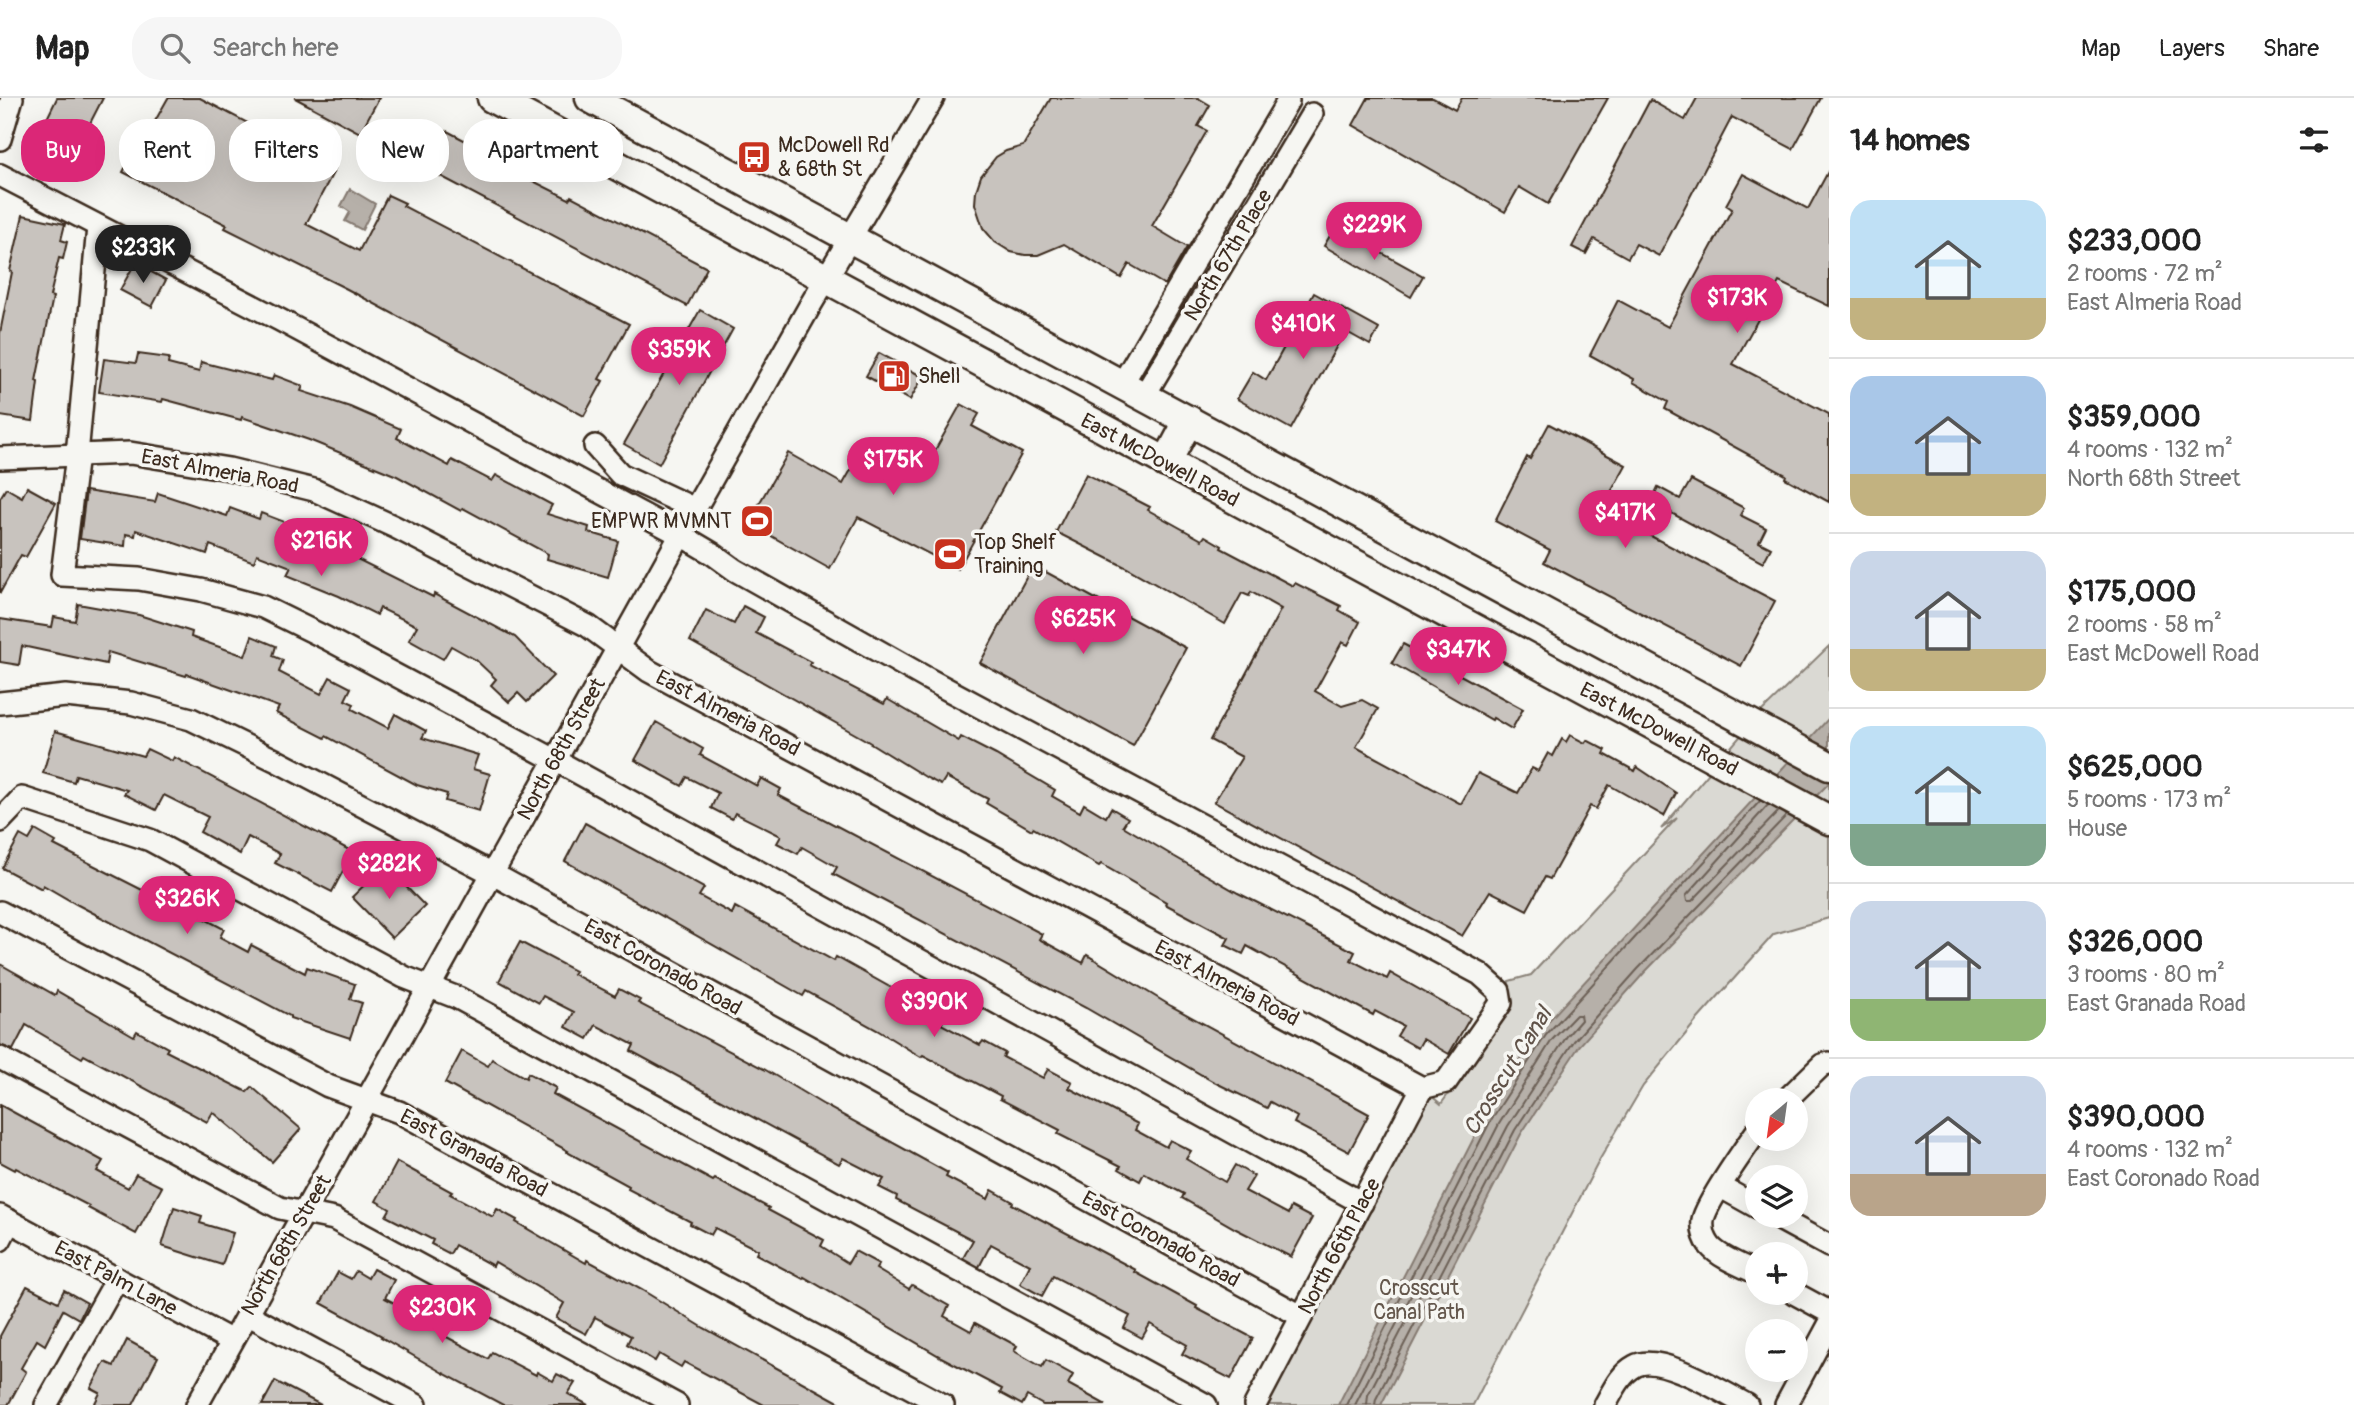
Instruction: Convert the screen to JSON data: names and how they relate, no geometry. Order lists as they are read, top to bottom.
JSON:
{
  "streets": {
    "main road": ["East McDowell Road"],
    "street": [
      "North 67th Place",
      "East Almeria Road",
      "North 68th Street",
      "East Coronado Road",
      "East Granada Road",
      "North 66th Place",
      "East Palm Lane"
    ]
  },
  "crossings": [
    ["East McDowell Road", "North 68th Street"],
    ["East Almeria Road", "North 68th Street"],
    ["East Almeria Road", "North 66th Place"],
    ["North 68th Street", "East Coronado Road"],
    ["North 68th Street", "East Granada Road"],
    ["North 68th Street", "East Palm Lane"],
    ["East Coronado Road", "North 66th Place"]
  ],
  "water": ["Crosscut Canal"],
  "parks": ["Crosscut Canal Path"],
  "places": {
    "bus stop": ["McDowell Rd & 68th St"],
    "fuel station": ["Shell"],
    "sports": ["EMPWR MVMNT", "Top Shelf Training"]
  },
  "north": "bottom left",
  "page": {
    "header": "Map",
    "search": "Search here",
    "nav": ["Map", "Layers", "Share"],
    "heading": "14 homes",
    "chip": [
      "Buy",
      "Rent",
      "Filters",
      "New",
      "Apartment"
    ],
    "list": [
      {
        "name": "$233,000",
        "note": "2 rooms · 72 m² · East Almeria Road"
      },
      {
        "name": "$359,000",
        "note": "4 rooms · 132 m² · North 68th Street"
      },
      {
        "name": "$175,000",
        "note": "2 rooms · 58 m² · East McDowell Road"
      },
      {
        "name": "$625,000",
        "note": "5 rooms · 173 m² · House"
      },
      {
        "name": "$326,000",
        "note": "3 rooms · 80 m² · East Granada Road"
      },
      {
        "name": "$390,000",
        "note": "4 rooms · 132 m² · East Coronado Road"
      }
    ],
    "price": [
      "$229K",
      "$233K",
      "$173K",
      "$410K",
      "$359K",
      "$175K",
      "$417K",
      "$216K",
      "$625K",
      "$347K",
      "$282K",
      "$326K",
      "$390K",
      "$230K"
    ],
    "map_buttons": ["+", "−"]
  }
}
